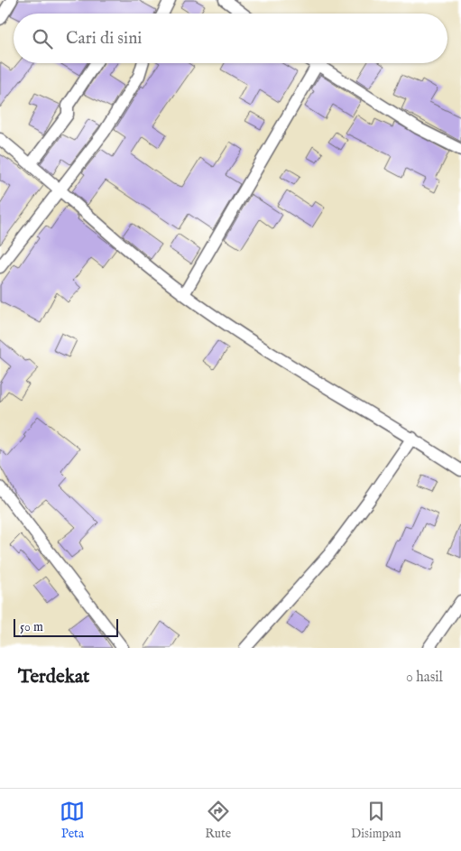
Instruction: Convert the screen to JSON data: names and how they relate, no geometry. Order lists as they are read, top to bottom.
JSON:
{
  "scale_bar": "50 m",
  "page": {
    "search": "Cari di sini",
    "scale": "50 m",
    "heading": ["Terdekat", "0 hasil"],
    "nav": ["Peta", "Rute", "Disimpan"]
  }
}
